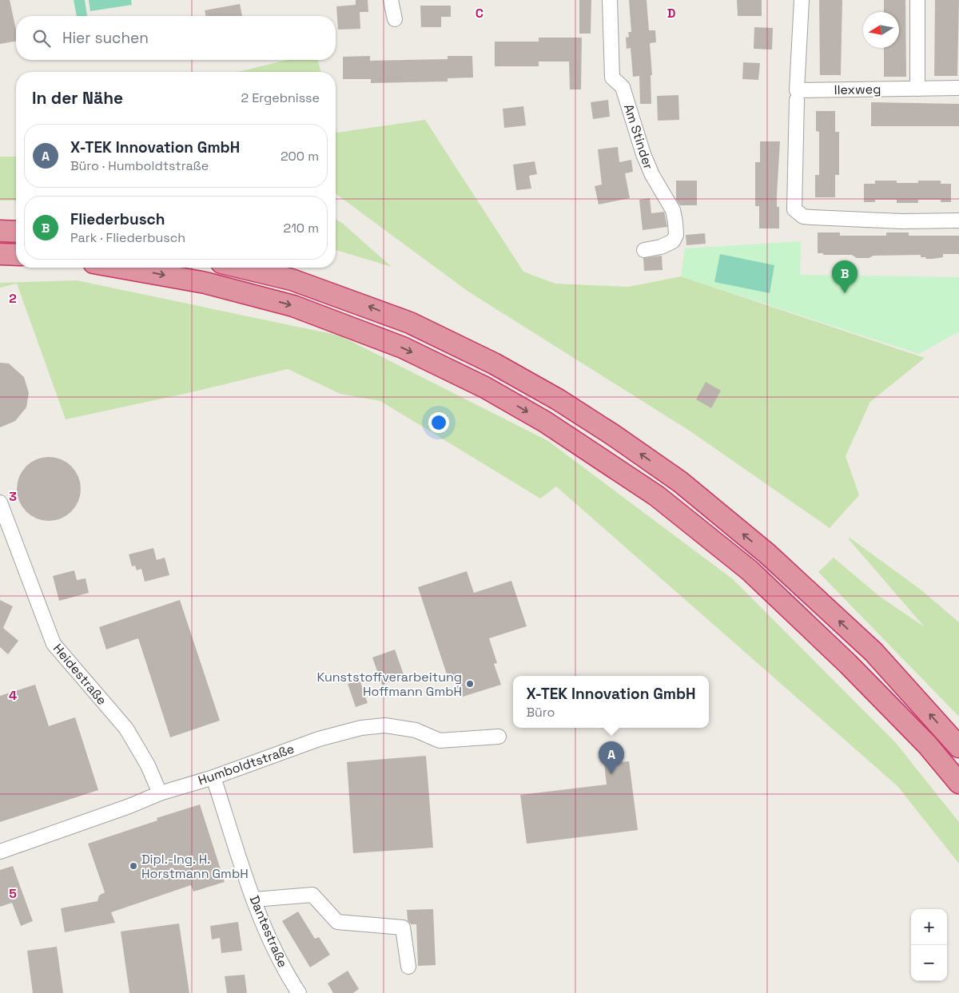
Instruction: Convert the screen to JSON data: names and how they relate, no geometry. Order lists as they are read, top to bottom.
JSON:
{
  "streets": {
    "street": [
      "Ilexweg",
      "Am Stinder",
      "Heidestraße",
      "Humboldtstraße",
      "Dantestraße"
    ]
  },
  "crossings": [
    ["Heidestraße", "Humboldtstraße"],
    ["Humboldtstraße", "Dantestraße"]
  ],
  "places": ["Kunststoffverarbeitung Hoffmann GmbH", "Dipl.-Ing. H. Horstmann GmbH"],
  "north": "left",
  "page": {
    "search": "Hier suchen",
    "heading": ["In der Nähe", "2 Ergebnisse"],
    "list": [
      {
        "mark": "A",
        "name": "X-TEK Innovation GmbH",
        "note": "Büro · Humboldtstraße",
        "value": "200 m"
      },
      {
        "mark": "B",
        "name": "Fliederbusch",
        "note": "Park · Fliederbusch",
        "value": "210 m"
      }
    ],
    "pins": ["B", "A"],
    "popup": ["X-TEK Innovation GmbH", "Büro"],
    "map_buttons": ["+", "−"]
  },
  "grid": {
    "columns": ["C", "D"],
    "rows": [
      "2",
      "3",
      "4",
      "5"
    ]
  }
}
